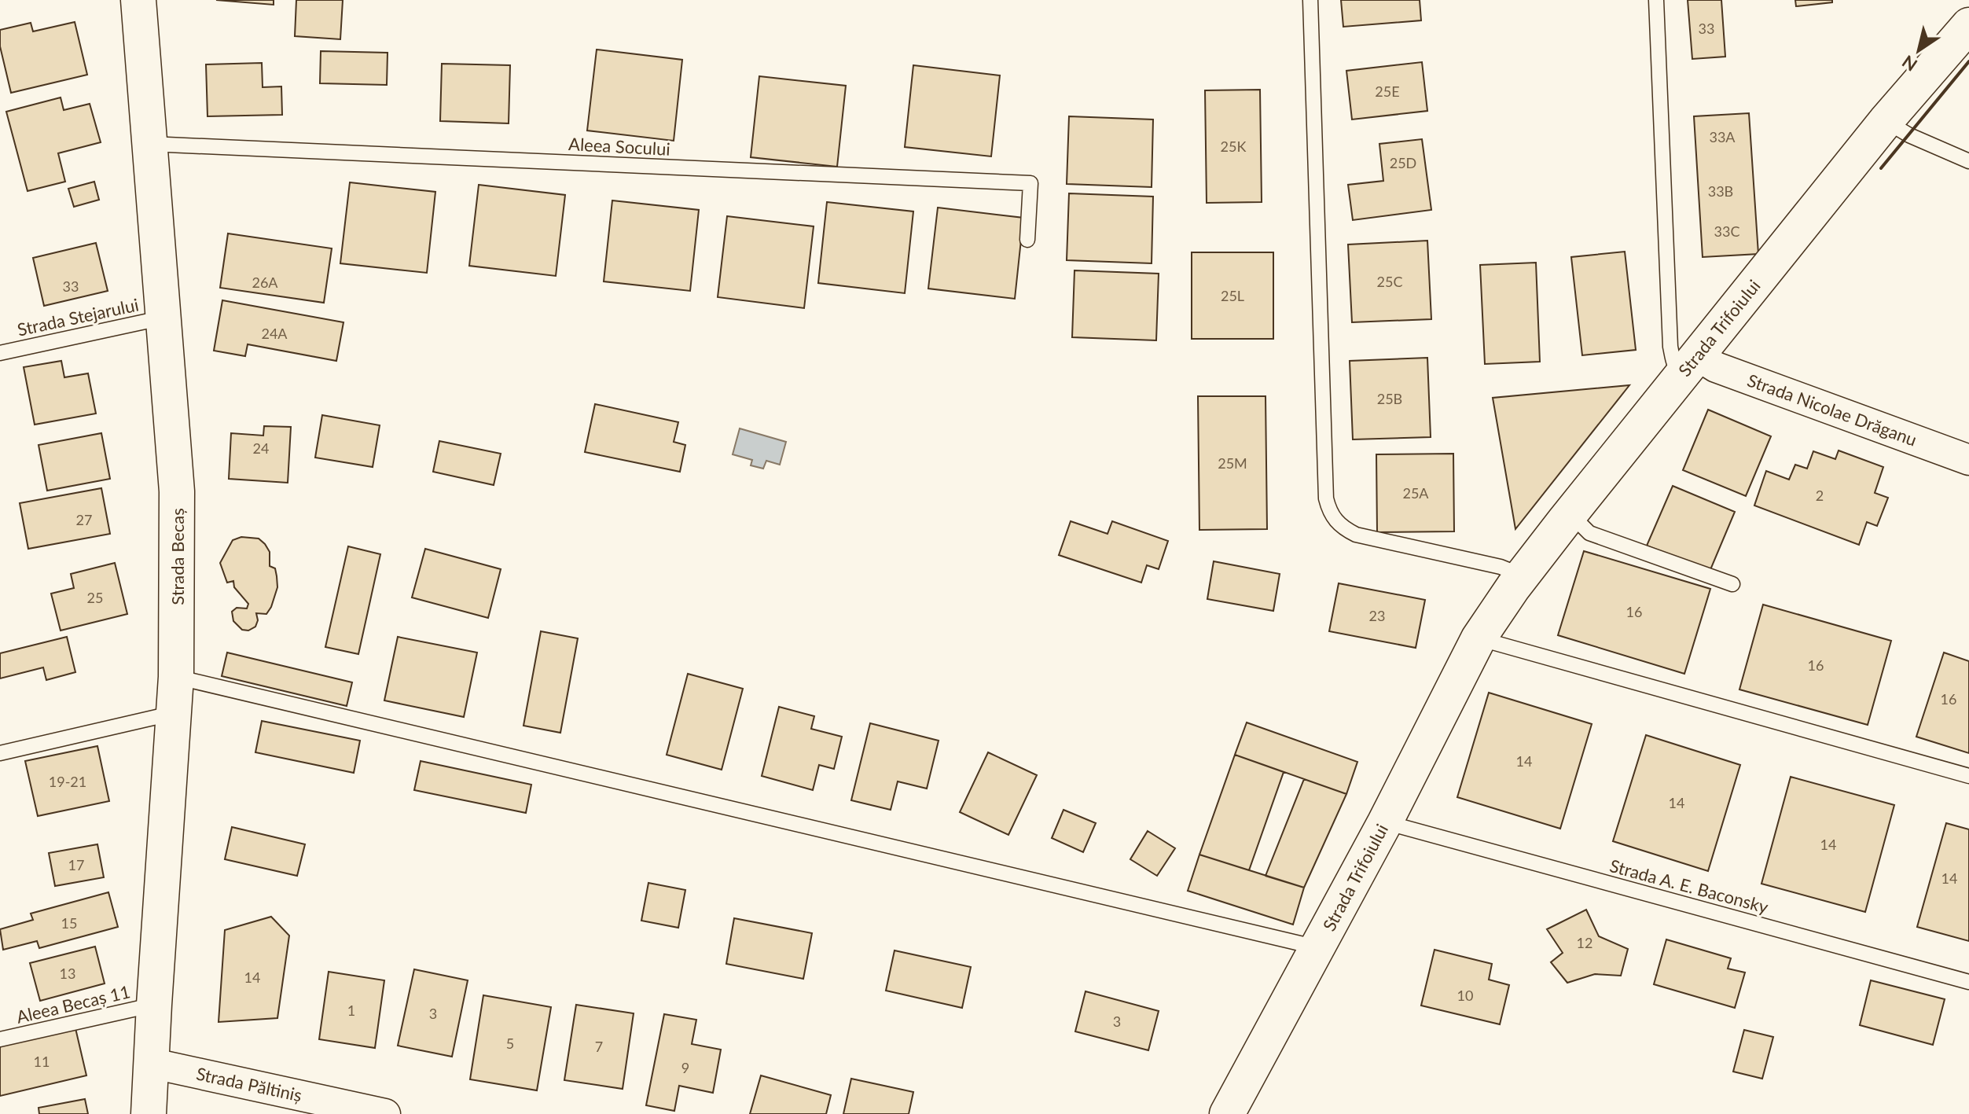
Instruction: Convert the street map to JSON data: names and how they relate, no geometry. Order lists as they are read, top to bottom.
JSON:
{
  "streets": {
    "street": [
      "Strada Trifoiului",
      "Strada Nicolae Drăganu",
      "Strada Becaș",
      "Strada Păltiniș"
    ],
    "lane": [
      "Aleea Socului",
      "Strada Stejarului",
      "Strada A. E. Baconsky",
      "Aleea Becaș 11"
    ]
  },
  "crossings": [
    ["Aleea Socului", "Strada Becaș"],
    ["Strada Stejarului", "Strada Becaș"],
    ["Strada Trifoiului", "Strada Nicolae Drăganu"],
    ["Strada Trifoiului", "Strada A. E. Baconsky"],
    ["Strada Becaș", "Aleea Becaș 11"],
    ["Strada Becaș", "Strada Păltiniș"]
  ],
  "house_numbers": [
    "33",
    "25E",
    "33A",
    "25K",
    "25D",
    "33B",
    "33C",
    "25C",
    "26A",
    "33",
    "25L",
    "24A",
    "25B",
    "24",
    "25M",
    "25A",
    "2",
    "27",
    "25",
    "16",
    "23",
    "16",
    "16",
    "14",
    "19-21",
    "14",
    "14",
    "17",
    "14",
    "15",
    "12",
    "13",
    "14",
    "10",
    "1",
    "3",
    "3",
    "5",
    "7",
    "11",
    "9"
  ],
  "north": "bottom left"
}
